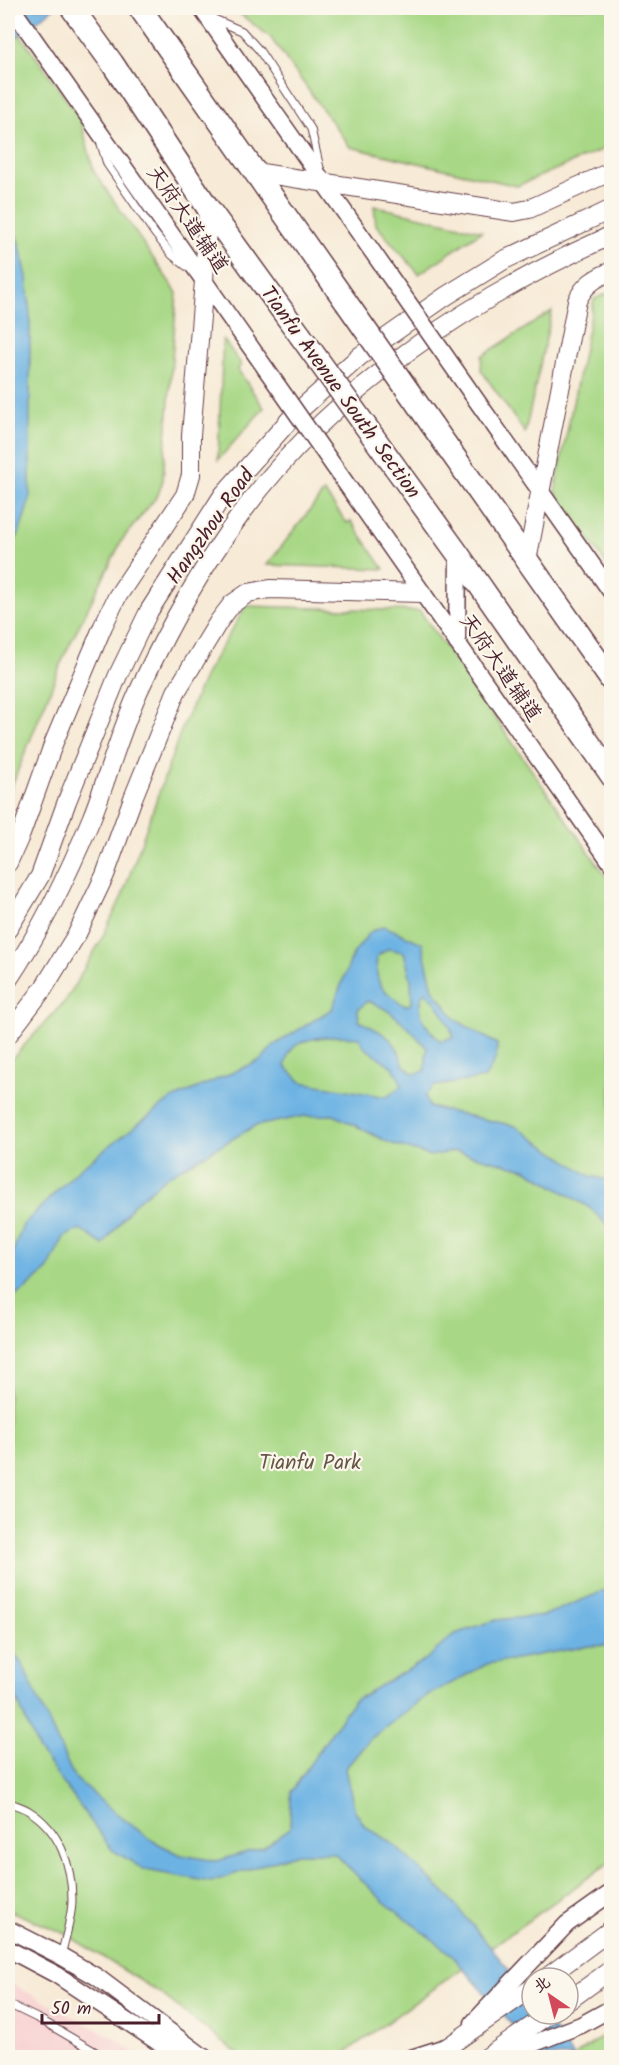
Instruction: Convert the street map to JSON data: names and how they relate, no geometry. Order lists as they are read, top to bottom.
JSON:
{
  "streets": {
    "highway": ["Tianfu Avenue South Section"],
    "main road": ["Hangzhou Road"],
    "street": ["天府大道辅道"]
  },
  "parks": ["Tianfu Park"],
  "scale_bar": "50 m",
  "north": "top left"
}
